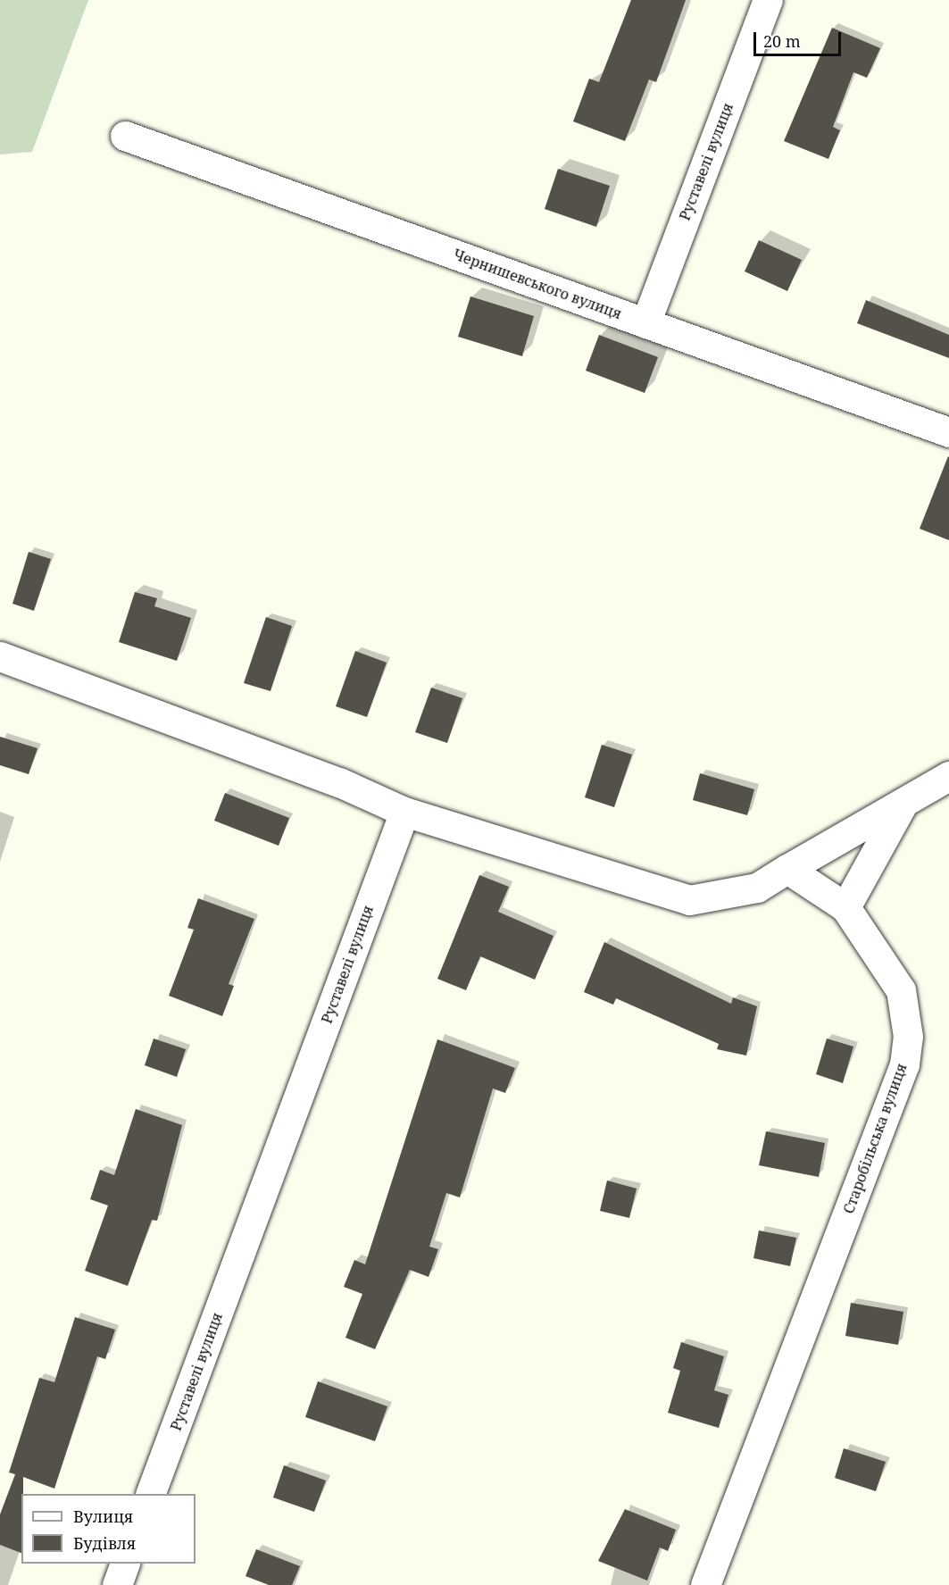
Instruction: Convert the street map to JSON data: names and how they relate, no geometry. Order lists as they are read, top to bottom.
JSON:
{
  "streets": {
    "street": ["Руставелі вулиця", "Чернишевського вулиця", "Старобільська вулиця"]
  },
  "crossings": [
    ["Руставелі вулиця", "Чернишевського вулиця"]
  ],
  "legend": ["Вулиця", "Будівля"],
  "scale_bar": "20 m"
}
